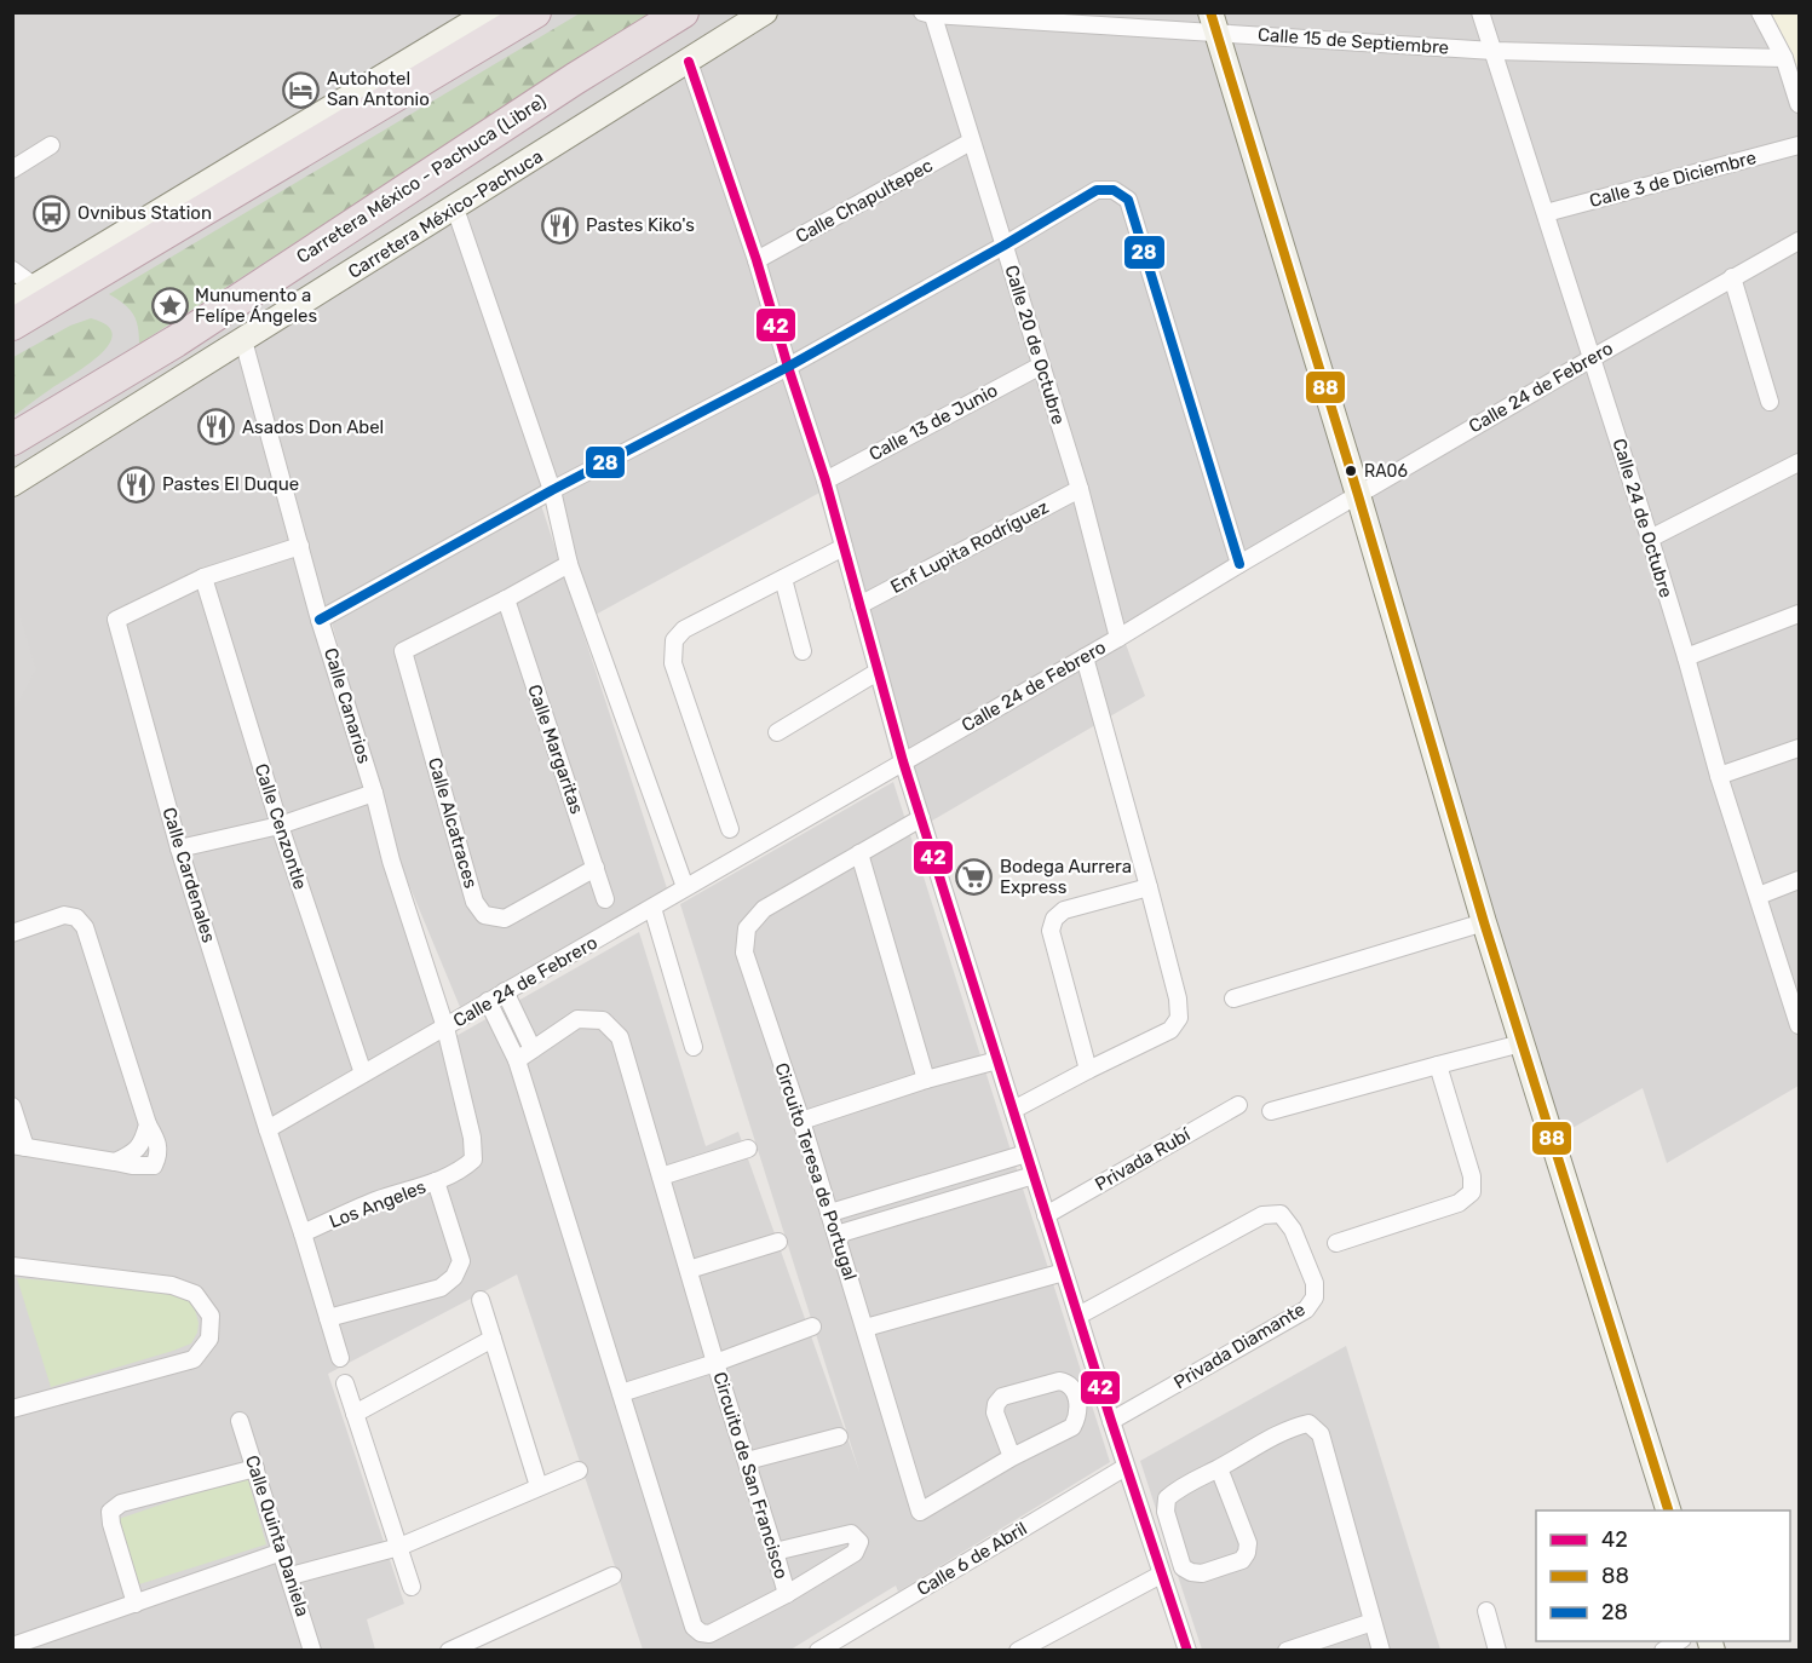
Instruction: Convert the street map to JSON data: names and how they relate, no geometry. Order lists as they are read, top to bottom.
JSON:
{
  "streets": {
    "highway": ["Carretera México - Pachuca (Libre)"],
    "street": [
      "Calle 15 de Septiembre",
      "Calle 3 de Diciembre",
      "Calle Chapultepec",
      "Carretera México-Pachuca",
      "Calle 20 de Octubre",
      "Calle 24 de Febrero",
      "Calle 13 de Junio",
      "Calle 24 de Octubre",
      "Enf Lupita Rodríguez",
      "Calle Canarios",
      "Calle Margaritas",
      "Calle Alcatraces",
      "Calle Cenzontle",
      "Calle Cardenales",
      "Privada Rubí",
      "Circuito Teresa de Portugal",
      "Los Angeles",
      "Privada Diamante",
      "Circuito de San Francisco",
      "Calle Quinta Daniela",
      "Calle 6 de Abril"
    ]
  },
  "crossings": [
    ["Calle 15 de Septiembre", "Calle 20 de Octubre"],
    ["Calle 15 de Septiembre", "Calle 24 de Octubre"],
    ["Calle 3 de Diciembre", "Calle 24 de Octubre"],
    ["Calle Chapultepec", "Calle 20 de Octubre"],
    ["Carretera México-Pachuca", "Calle Canarios"],
    ["Calle 20 de Octubre", "Calle 24 de Febrero"],
    ["Calle 20 de Octubre", "Calle 13 de Junio"],
    ["Calle 20 de Octubre", "Enf Lupita Rodríguez"],
    ["Calle 24 de Febrero", "Calle 24 de Octubre"],
    ["Calle 24 de Febrero", "Calle Canarios"],
    ["Calle 24 de Febrero", "Calle Cenzontle"],
    ["Calle 24 de Febrero", "Calle Cardenales"],
    ["Calle 24 de Febrero", "Circuito de San Francisco"],
    ["Calle Canarios", "Los Angeles"],
    ["Calle Margaritas", "Calle Alcatraces"],
    ["Calle Cenzontle", "Calle Cardenales"]
  ],
  "places": {
    "hotel": ["Autohotel San Antonio"],
    "bus stop": ["Ovnibus Station"],
    "restaurant": ["Pastes Kiko's", "Asados Don Abel", "Pastes El Duque"],
    "place": ["Munumento a Felípe Ángeles"],
    "other": ["RA06"],
    "supermarket": ["Bodega Aurrera Express"]
  },
  "lines": ["transit line 88", "transit line 42", "transit line 28"],
  "legend": ["42", "88", "28"]
}
